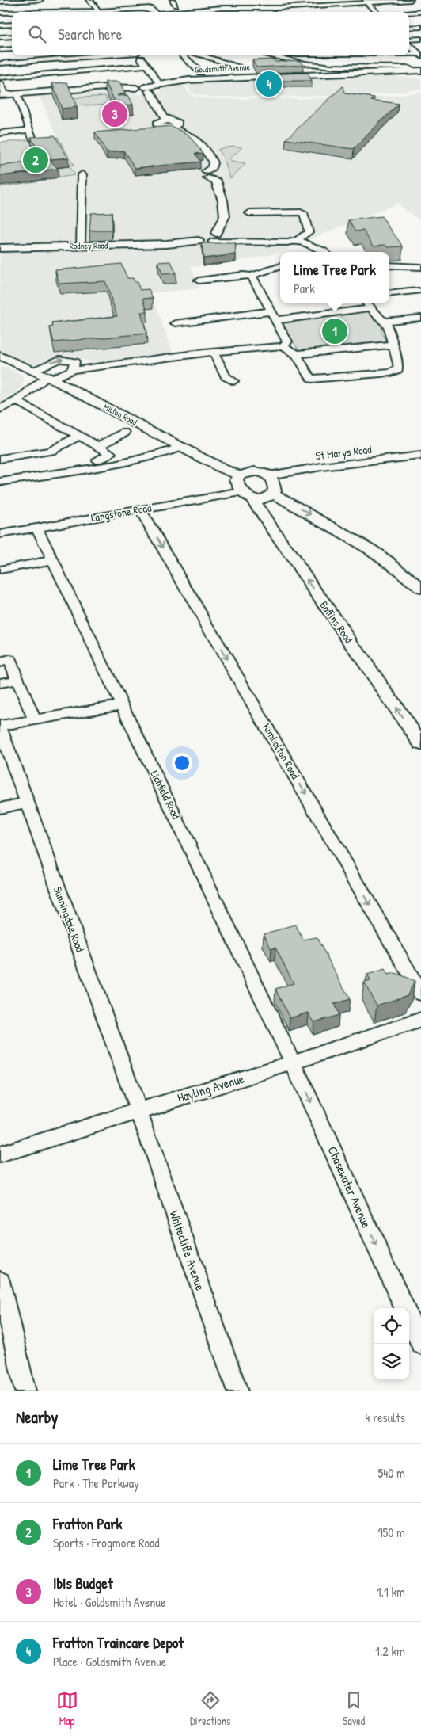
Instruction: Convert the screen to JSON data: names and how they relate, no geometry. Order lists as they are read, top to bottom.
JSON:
{
  "streets": {
    "main road": [
      "Goldsmith Avenue",
      "Rodney Road",
      "Milton Road",
      "Baffins Road"
    ],
    "street": [
      "St Marys Road",
      "Langstone Road",
      "Kimbolton Road",
      "Lichfield Road",
      "Sunningdale Road",
      "Hayling Avenue",
      "Chasewater Avenue",
      "Whitecliffe Avenue"
    ]
  },
  "crossings": [
    ["Milton Road", "St Marys Road"],
    ["Milton Road", "Langstone Road"],
    ["Milton Road", "Baffins Road"],
    ["St Marys Road", "Langstone Road"],
    ["St Marys Road", "Baffins Road"],
    ["Langstone Road", "Baffins Road"],
    ["Langstone Road", "Kimbolton Road"],
    ["Langstone Road", "Lichfield Road"],
    ["Lichfield Road", "Hayling Avenue"],
    ["Lichfield Road", "Chasewater Avenue"],
    ["Sunningdale Road", "Hayling Avenue"],
    ["Sunningdale Road", "Whitecliffe Avenue"],
    ["Hayling Avenue", "Chasewater Avenue"],
    ["Hayling Avenue", "Whitecliffe Avenue"]
  ],
  "one_way": ["Kimbolton Road", "Chasewater Avenue"],
  "page": {
    "search": "Search here",
    "pins": [
      "4",
      "3",
      "2",
      "1"
    ],
    "popup": ["Lime Tree Park", "Park"],
    "heading": ["Nearby", "4 results"],
    "list": [
      {
        "mark": "1",
        "name": "Lime Tree Park",
        "note": "Park · The Parkway",
        "value": "540 m"
      },
      {
        "mark": "2",
        "name": "Fratton Park",
        "note": "Sports · Frogmore Road",
        "value": "950 m"
      },
      {
        "mark": "3",
        "name": "Ibis Budget",
        "note": "Hotel · Goldsmith Avenue",
        "value": "1.1 km"
      },
      {
        "mark": "4",
        "name": "Fratton Traincare Depot",
        "note": "Place · Goldsmith Avenue",
        "value": "1.2 km"
      }
    ],
    "nav": ["Map", "Directions", "Saved"]
  }
}
